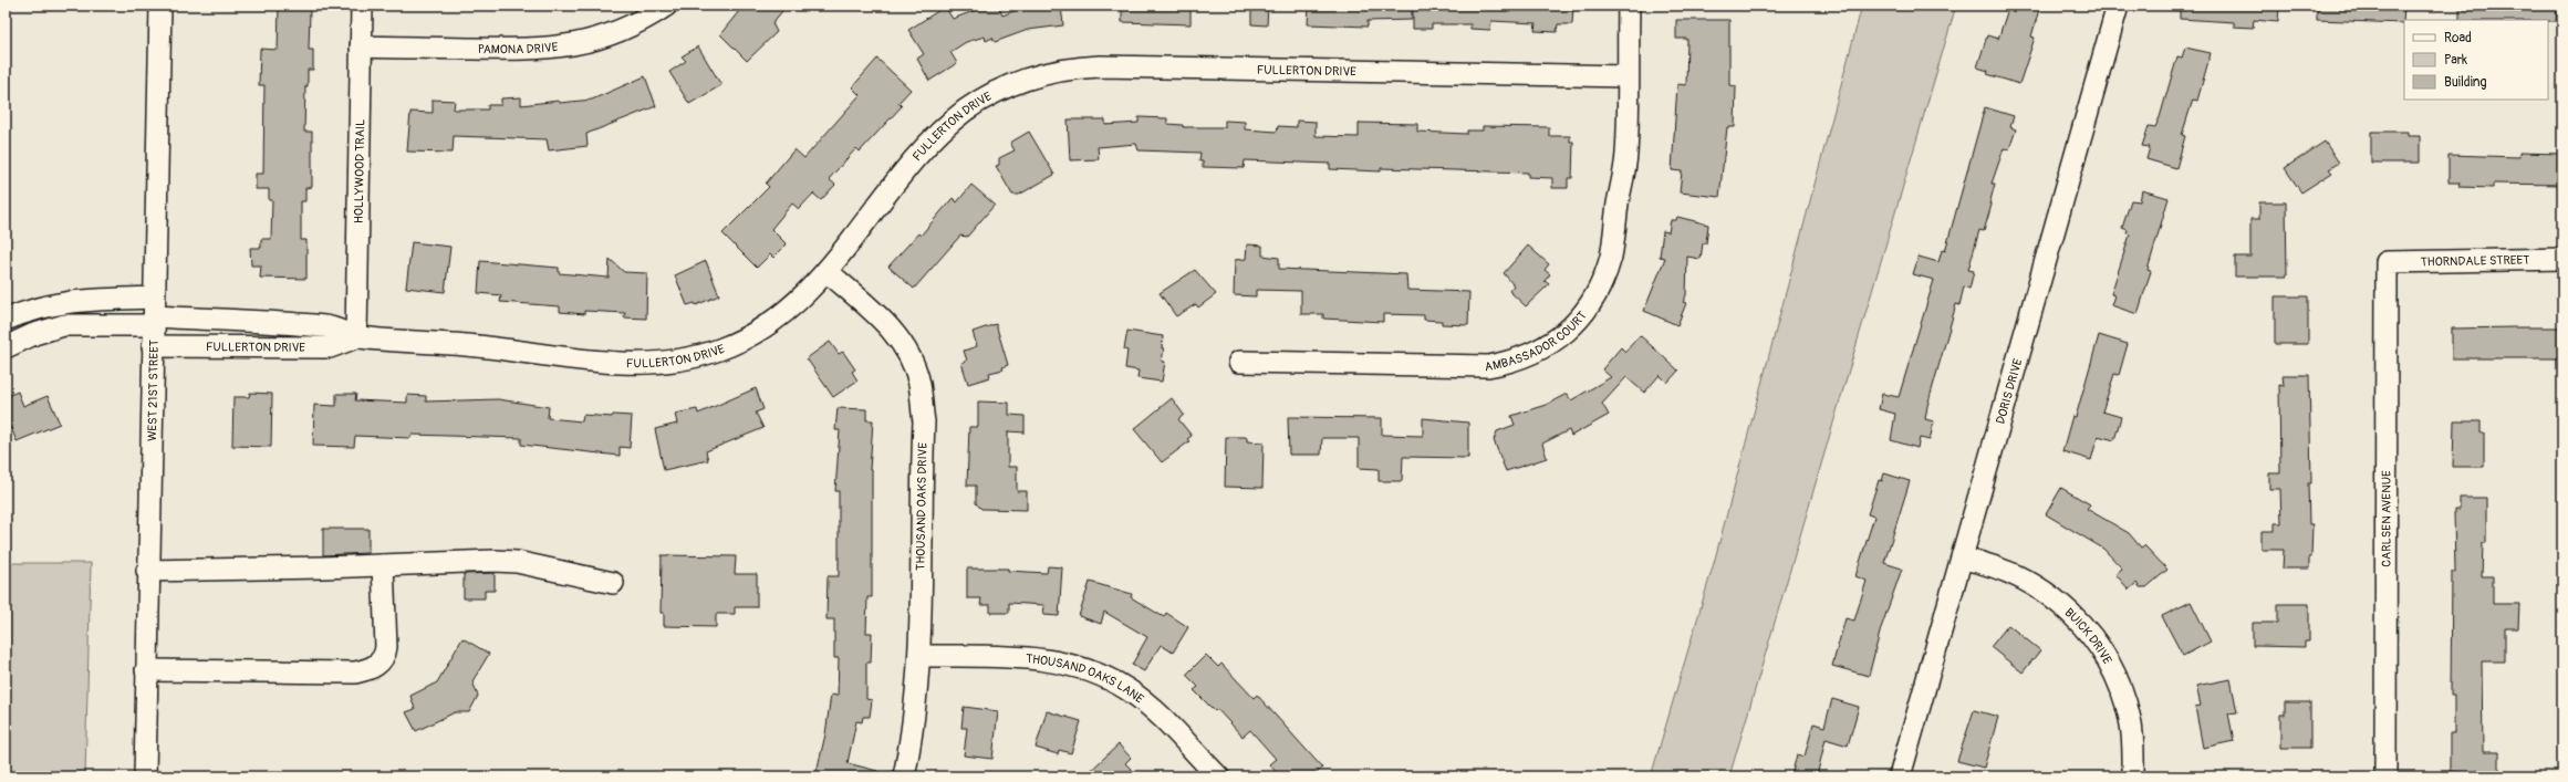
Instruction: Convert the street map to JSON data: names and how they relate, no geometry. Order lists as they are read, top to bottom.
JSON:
{
  "streets": {
    "street": [
      "PAMONA DRIVE",
      "FULLERTON DRIVE",
      "HOLLYWOOD TRAIL",
      "THORNDALE STREET",
      "AMBASSADOR COURT",
      "WEST 21ST STREET",
      "DORIS DRIVE",
      "THOUSAND OAKS DRIVE",
      "CARLSEN AVENUE",
      "BUICK DRIVE",
      "THOUSAND OAKS LANE"
    ]
  },
  "crossings": [
    ["PAMONA DRIVE", "HOLLYWOOD TRAIL"],
    ["FULLERTON DRIVE", "HOLLYWOOD TRAIL"],
    ["FULLERTON DRIVE", "AMBASSADOR COURT"],
    ["FULLERTON DRIVE", "WEST 21ST STREET"],
    ["FULLERTON DRIVE", "THOUSAND OAKS DRIVE"],
    ["THORNDALE STREET", "CARLSEN AVENUE"],
    ["DORIS DRIVE", "BUICK DRIVE"],
    ["THOUSAND OAKS DRIVE", "THOUSAND OAKS LANE"]
  ],
  "legend": ["Road", "Park", "Building"]
}
